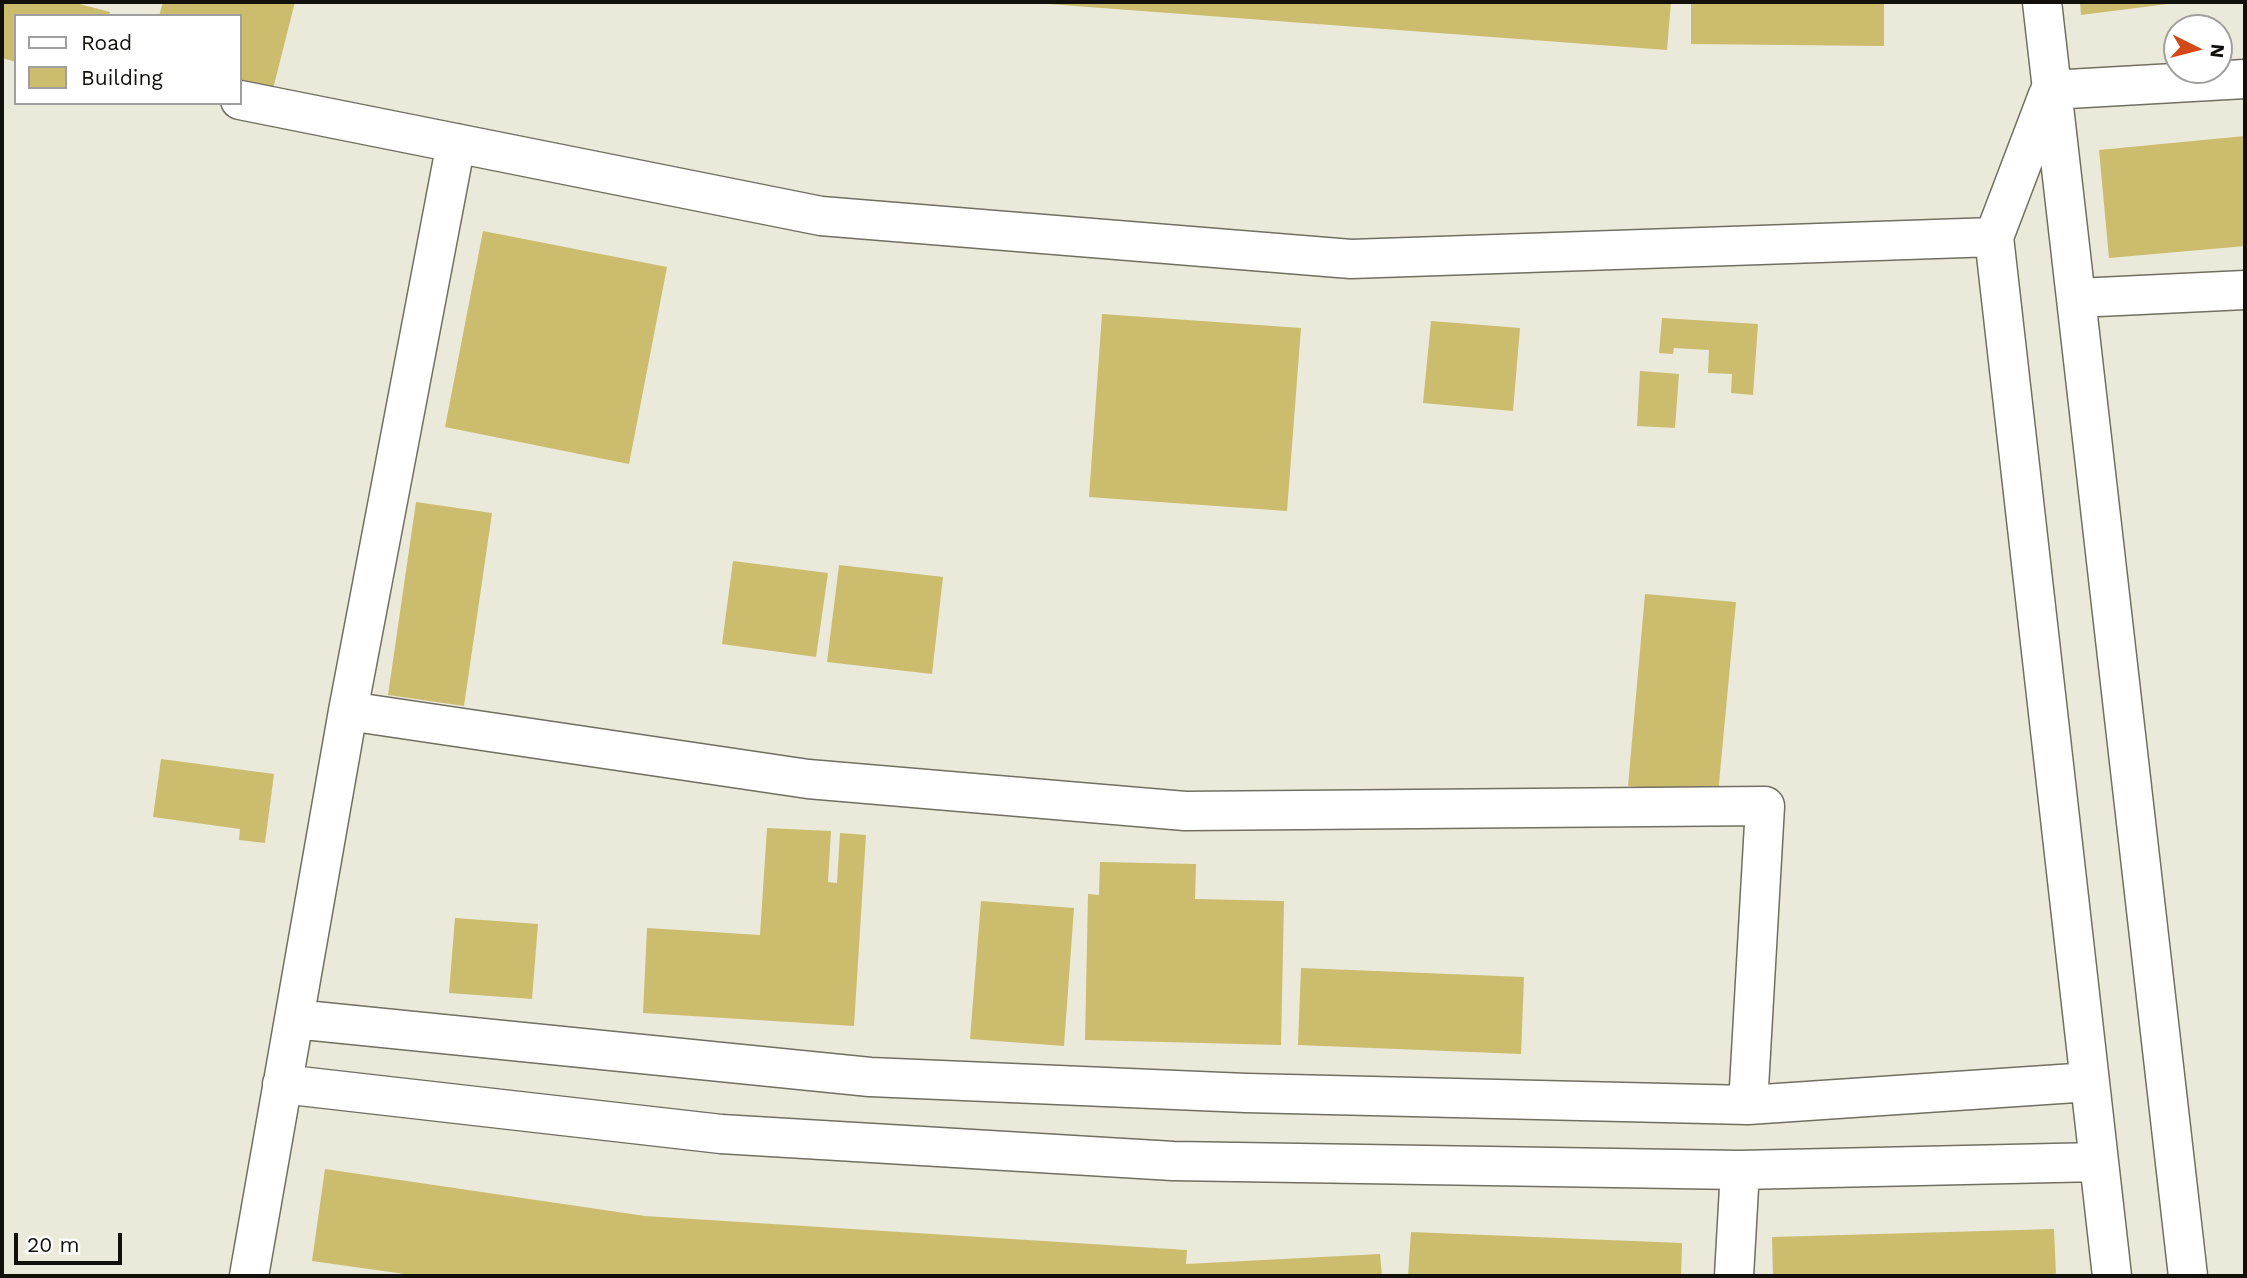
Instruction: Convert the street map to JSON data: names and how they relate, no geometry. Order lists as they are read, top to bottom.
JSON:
{
  "legend": ["Road", "Building"],
  "scale_bar": "20 m",
  "north": "right"
}
